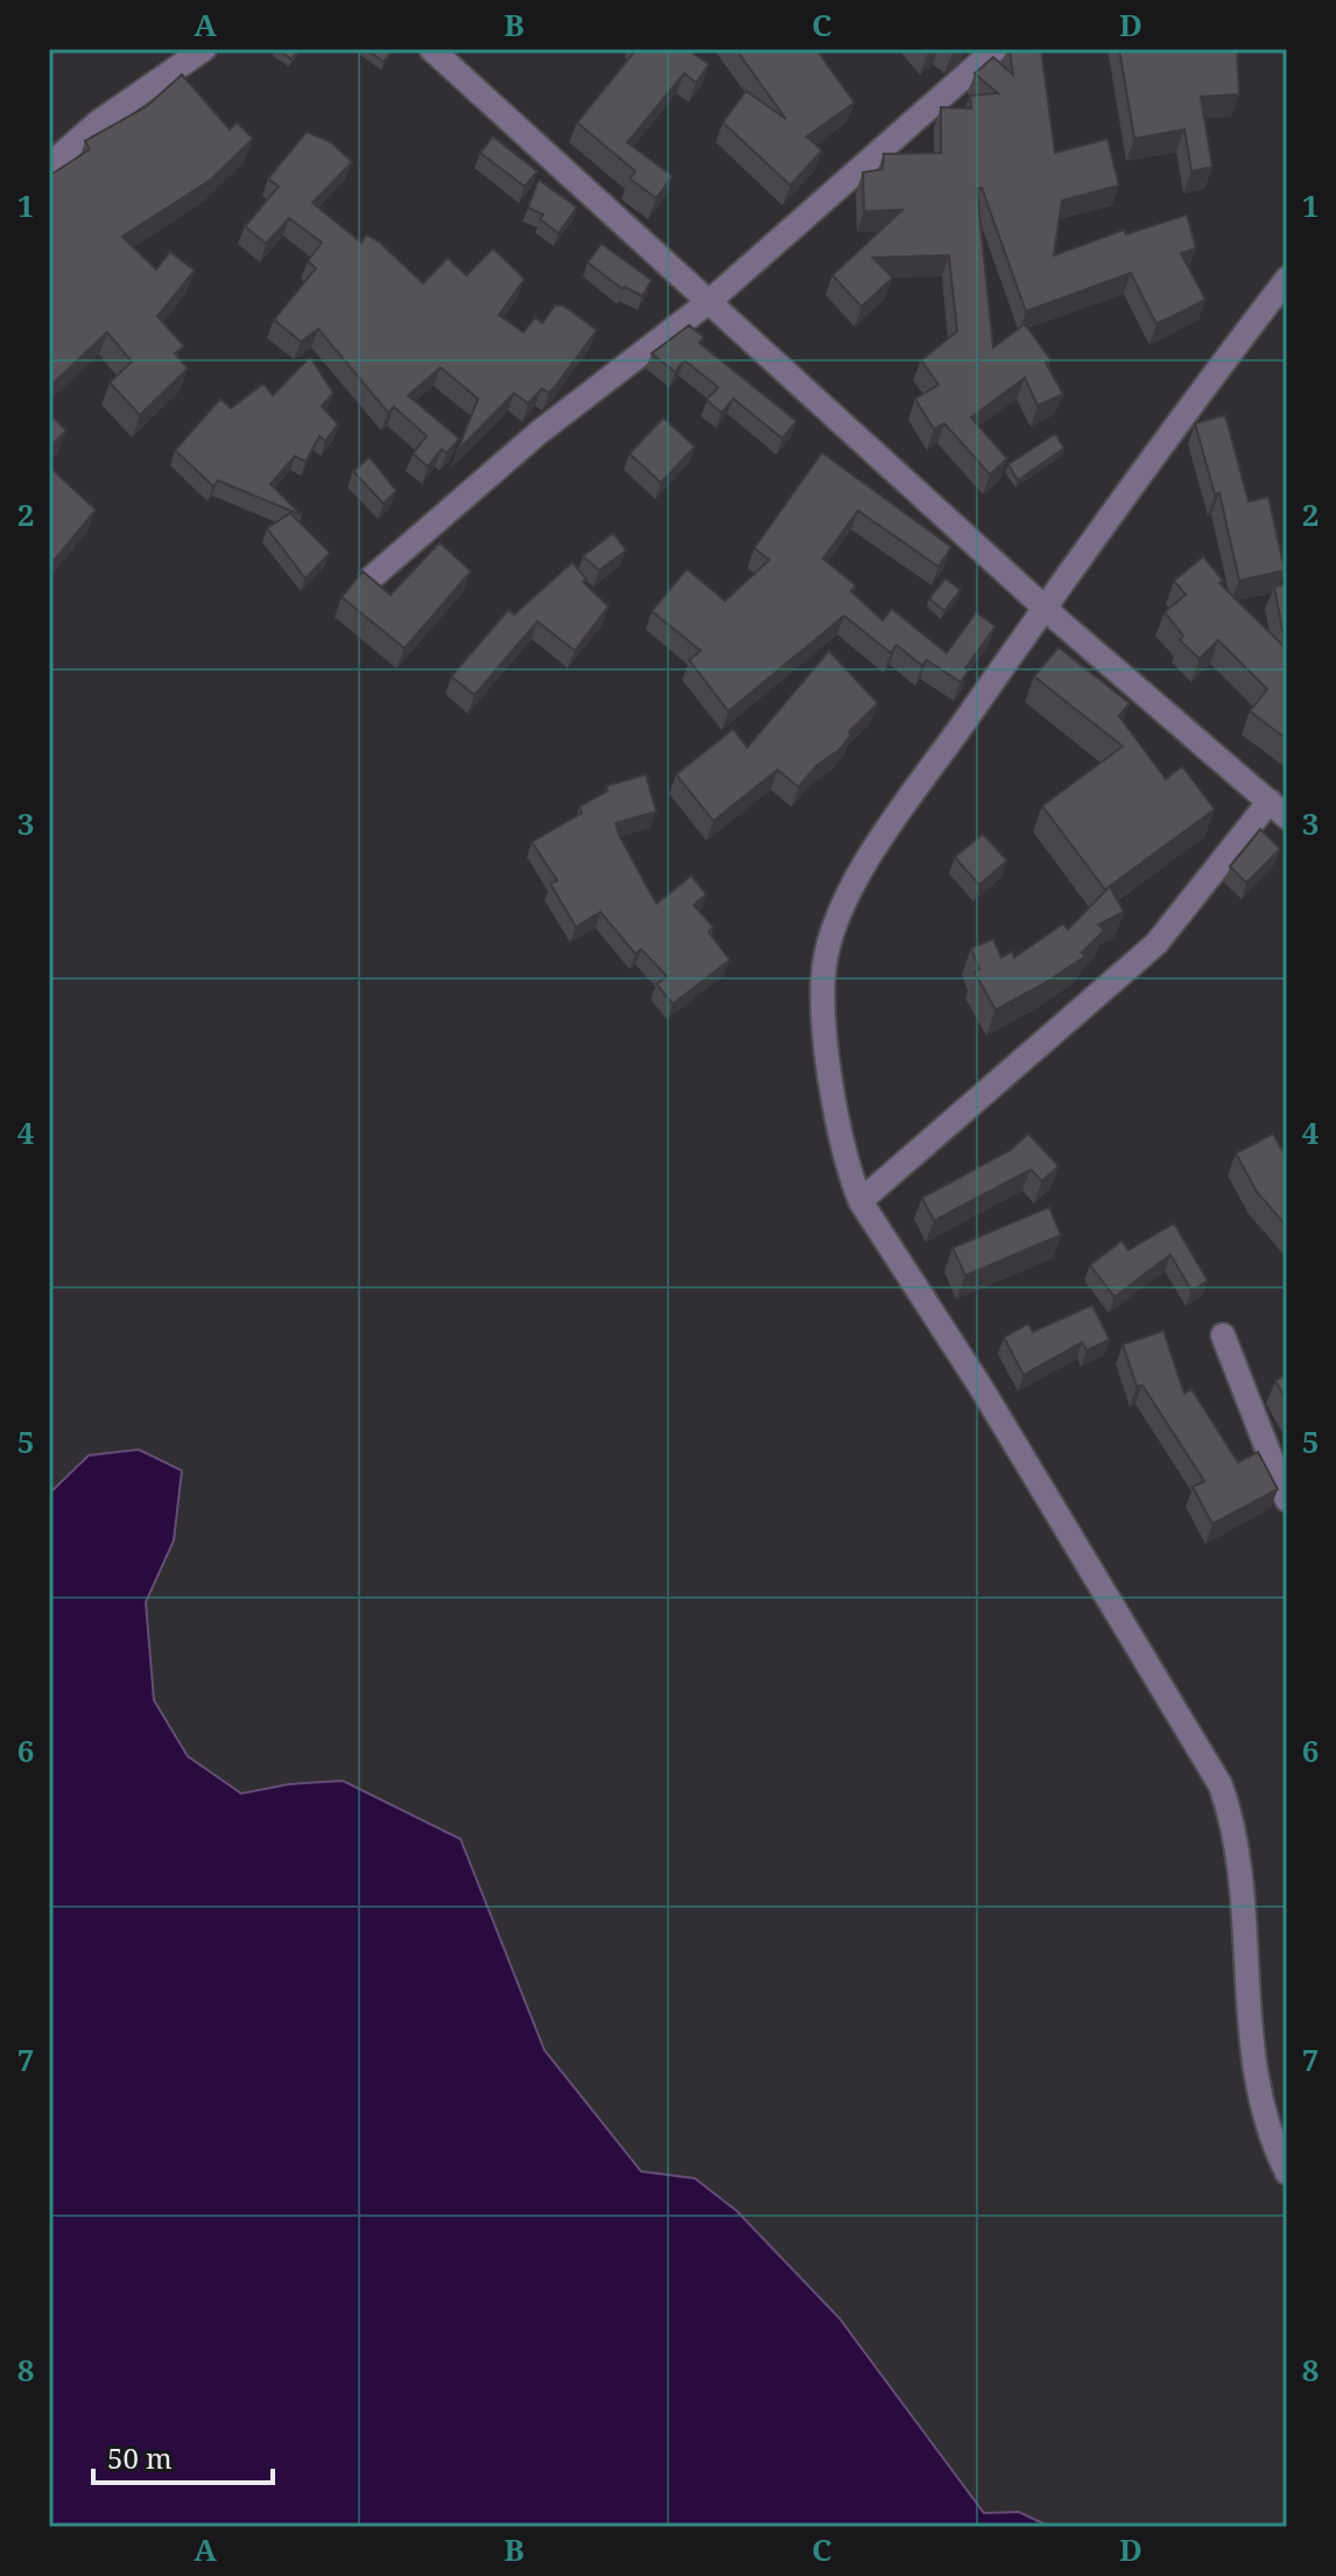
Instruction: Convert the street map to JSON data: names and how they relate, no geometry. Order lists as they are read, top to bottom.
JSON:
{
  "scale_bar": "50 m",
  "grid": {
    "columns": [
      "A",
      "B",
      "C",
      "D"
    ],
    "rows": [
      "1",
      "2",
      "3",
      "4",
      "5",
      "6",
      "7",
      "8"
    ]
  }
}
